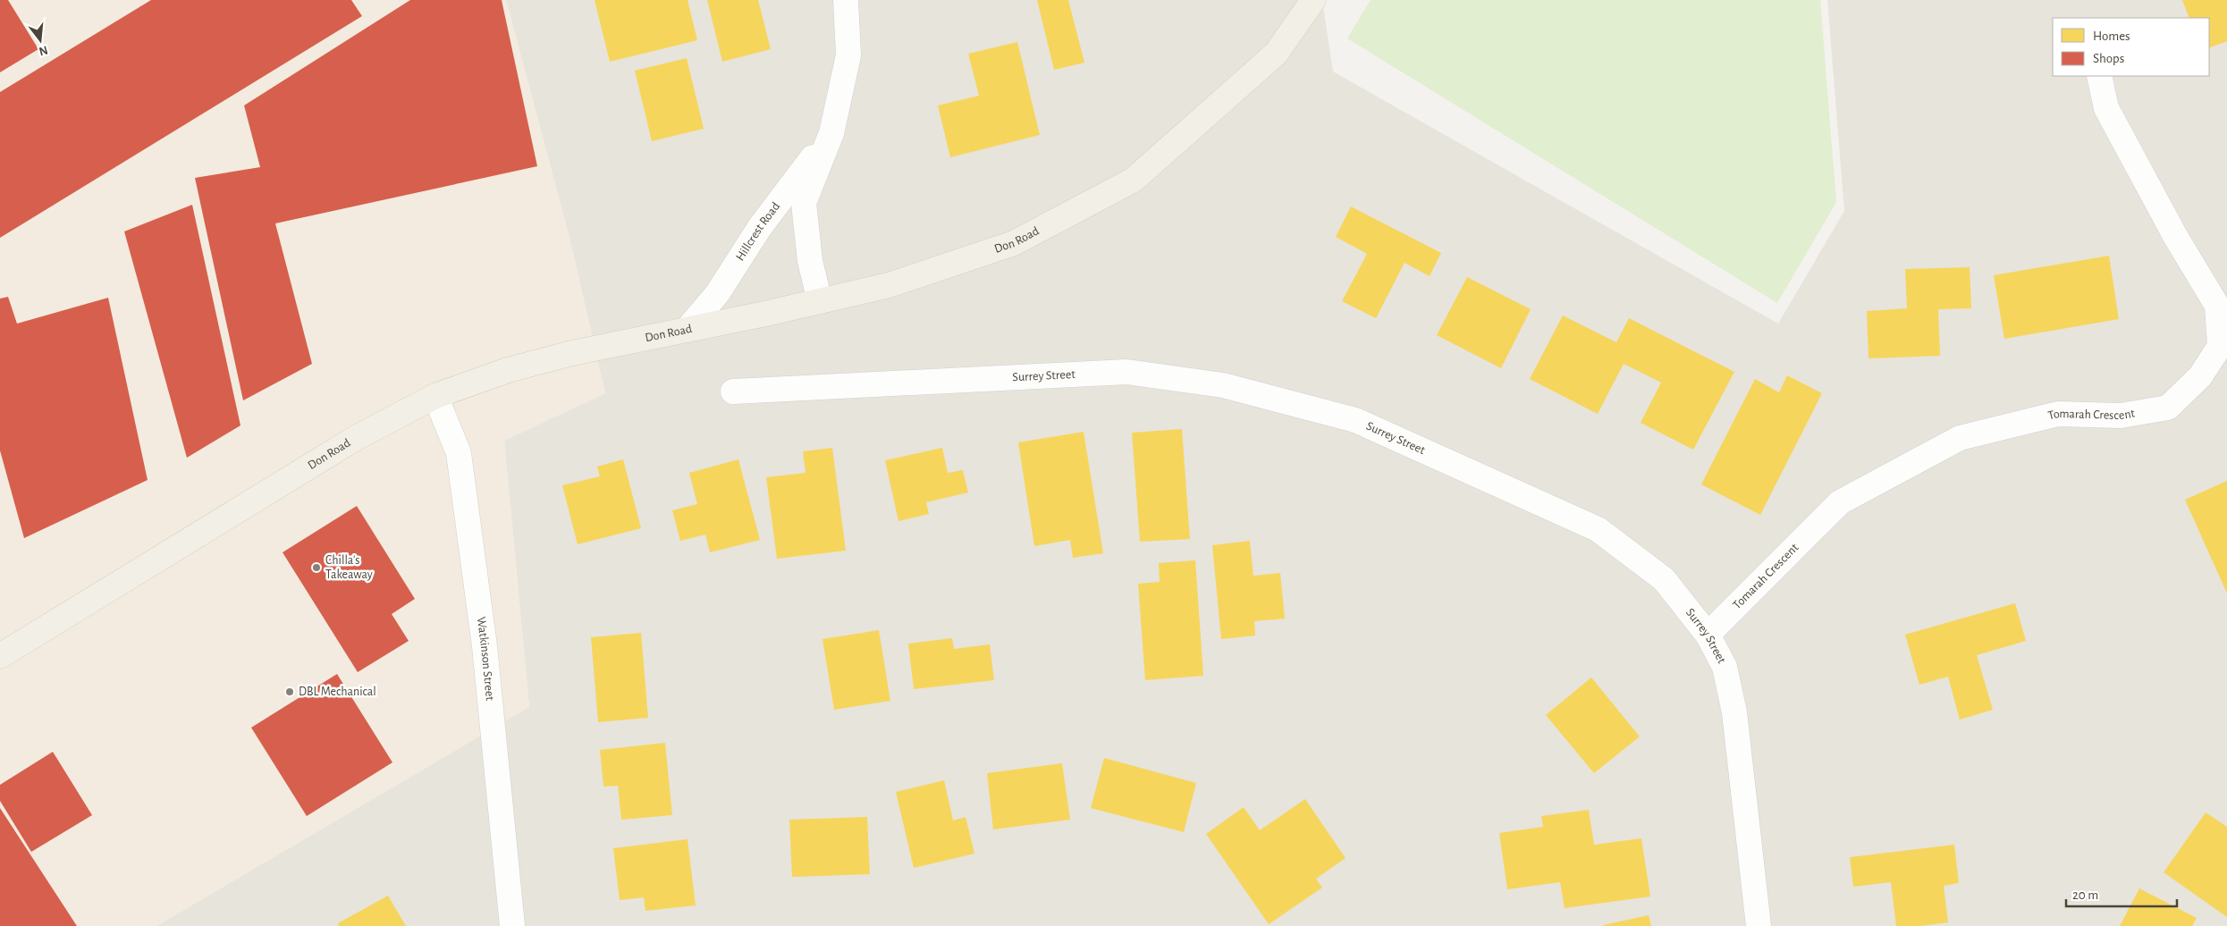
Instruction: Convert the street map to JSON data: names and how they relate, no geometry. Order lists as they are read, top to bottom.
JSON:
{
  "streets": {
    "main road": ["Don Road"],
    "street": [
      "Hillcrest Road",
      "Surrey Street",
      "Tomarah Crescent",
      "Watkinson Street"
    ]
  },
  "crossings": [
    ["Hillcrest Road", "Don Road"],
    ["Don Road", "Watkinson Street"],
    ["Surrey Street", "Tomarah Crescent"]
  ],
  "places": ["Chilla's Takeaway", "DBL Mechanical"],
  "legend": ["Homes", "Shops"],
  "scale_bar": "20 m",
  "north": "bottom"
}
